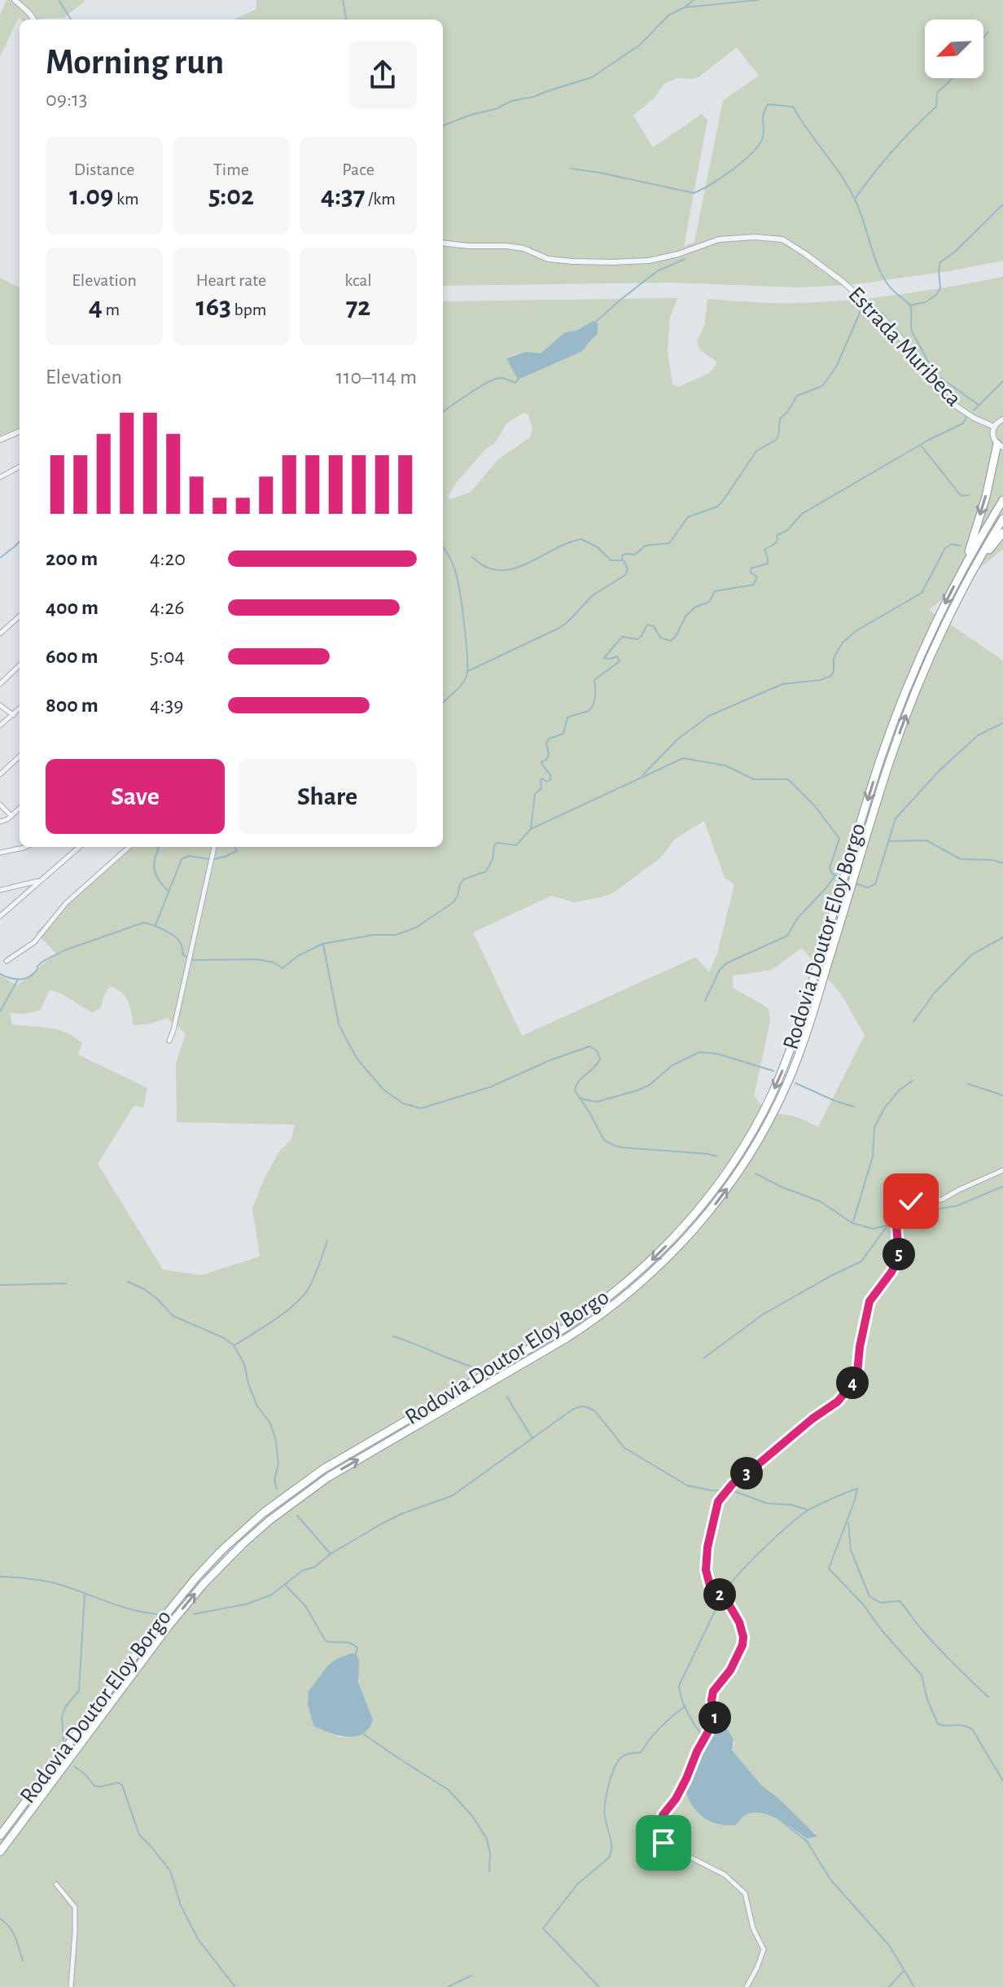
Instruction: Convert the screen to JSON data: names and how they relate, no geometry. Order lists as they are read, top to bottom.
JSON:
{
  "streets": {
    "highway": ["Rodovia Doutor Eloy Borgo"],
    "street": ["Estrada Muribeca"]
  },
  "north": "bottom left",
  "page": {
    "heading": ["Morning run", "09:13"],
    "stats": [
      ["Distance", "1.09 km"],
      ["Time", "5:02"],
      ["Pace", "4:37 /km"],
      ["Elevation", "4 m"],
      ["Heart rate", "163 bpm"],
      ["kcal", "72"]
    ],
    "chart": ["Elevation", "110–114 m"],
    "list": [
      {
        "name": "200 m",
        "note": "4:20"
      },
      {
        "name": "400 m",
        "note": "4:26"
      },
      {
        "name": "600 m",
        "note": "5:04"
      },
      {
        "name": "800 m",
        "note": "4:39"
      }
    ],
    "buttons": ["Save", "Share"],
    "pins": [
      "5",
      "4",
      "3",
      "2",
      "1"
    ]
  }
}
